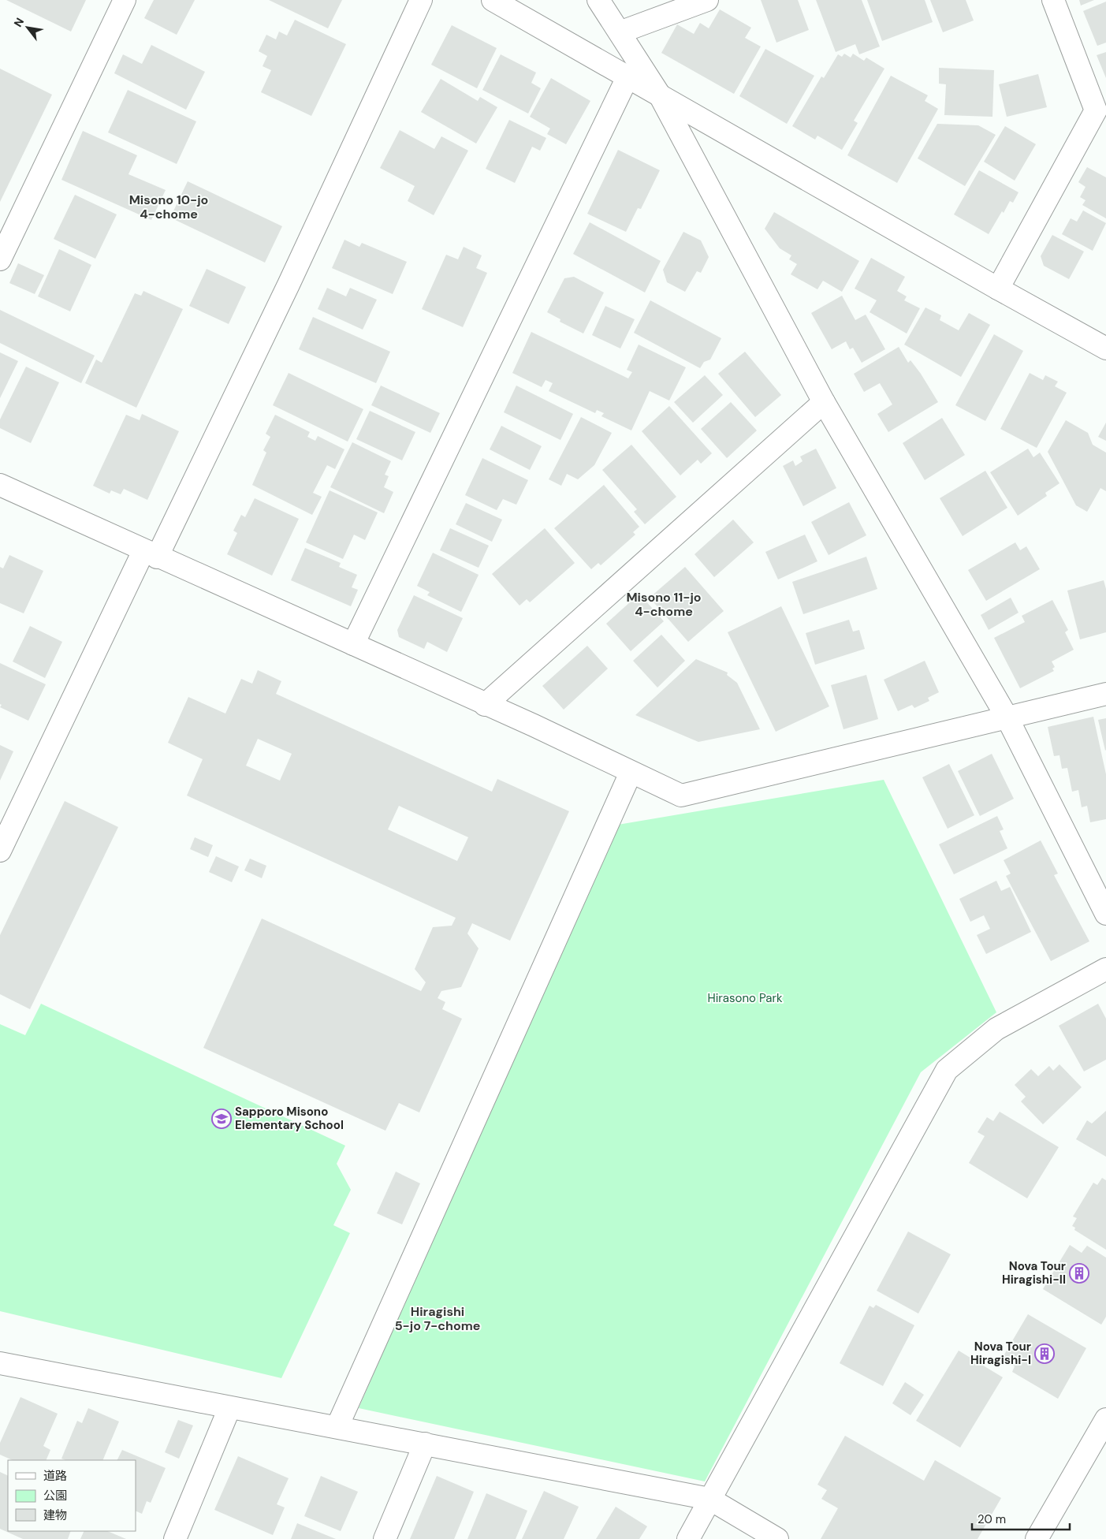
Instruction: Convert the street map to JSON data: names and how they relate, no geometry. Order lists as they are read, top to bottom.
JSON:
{
  "districts": ["Misono 10-jo 4-chome", "Misono 11-jo 4-chome", "Hiragishi 5-jo 7-chome"],
  "parks": ["Hirasono Park"],
  "places": {
    "school or university": ["Sapporo Misono Elementary School"],
    "building": ["Nova Tour Hiragishi-II", "Nova Tour Hiragishi-I"]
  },
  "legend": ["道路", "公園", "建物"],
  "scale_bar": "20 m",
  "north": "top left"
}
